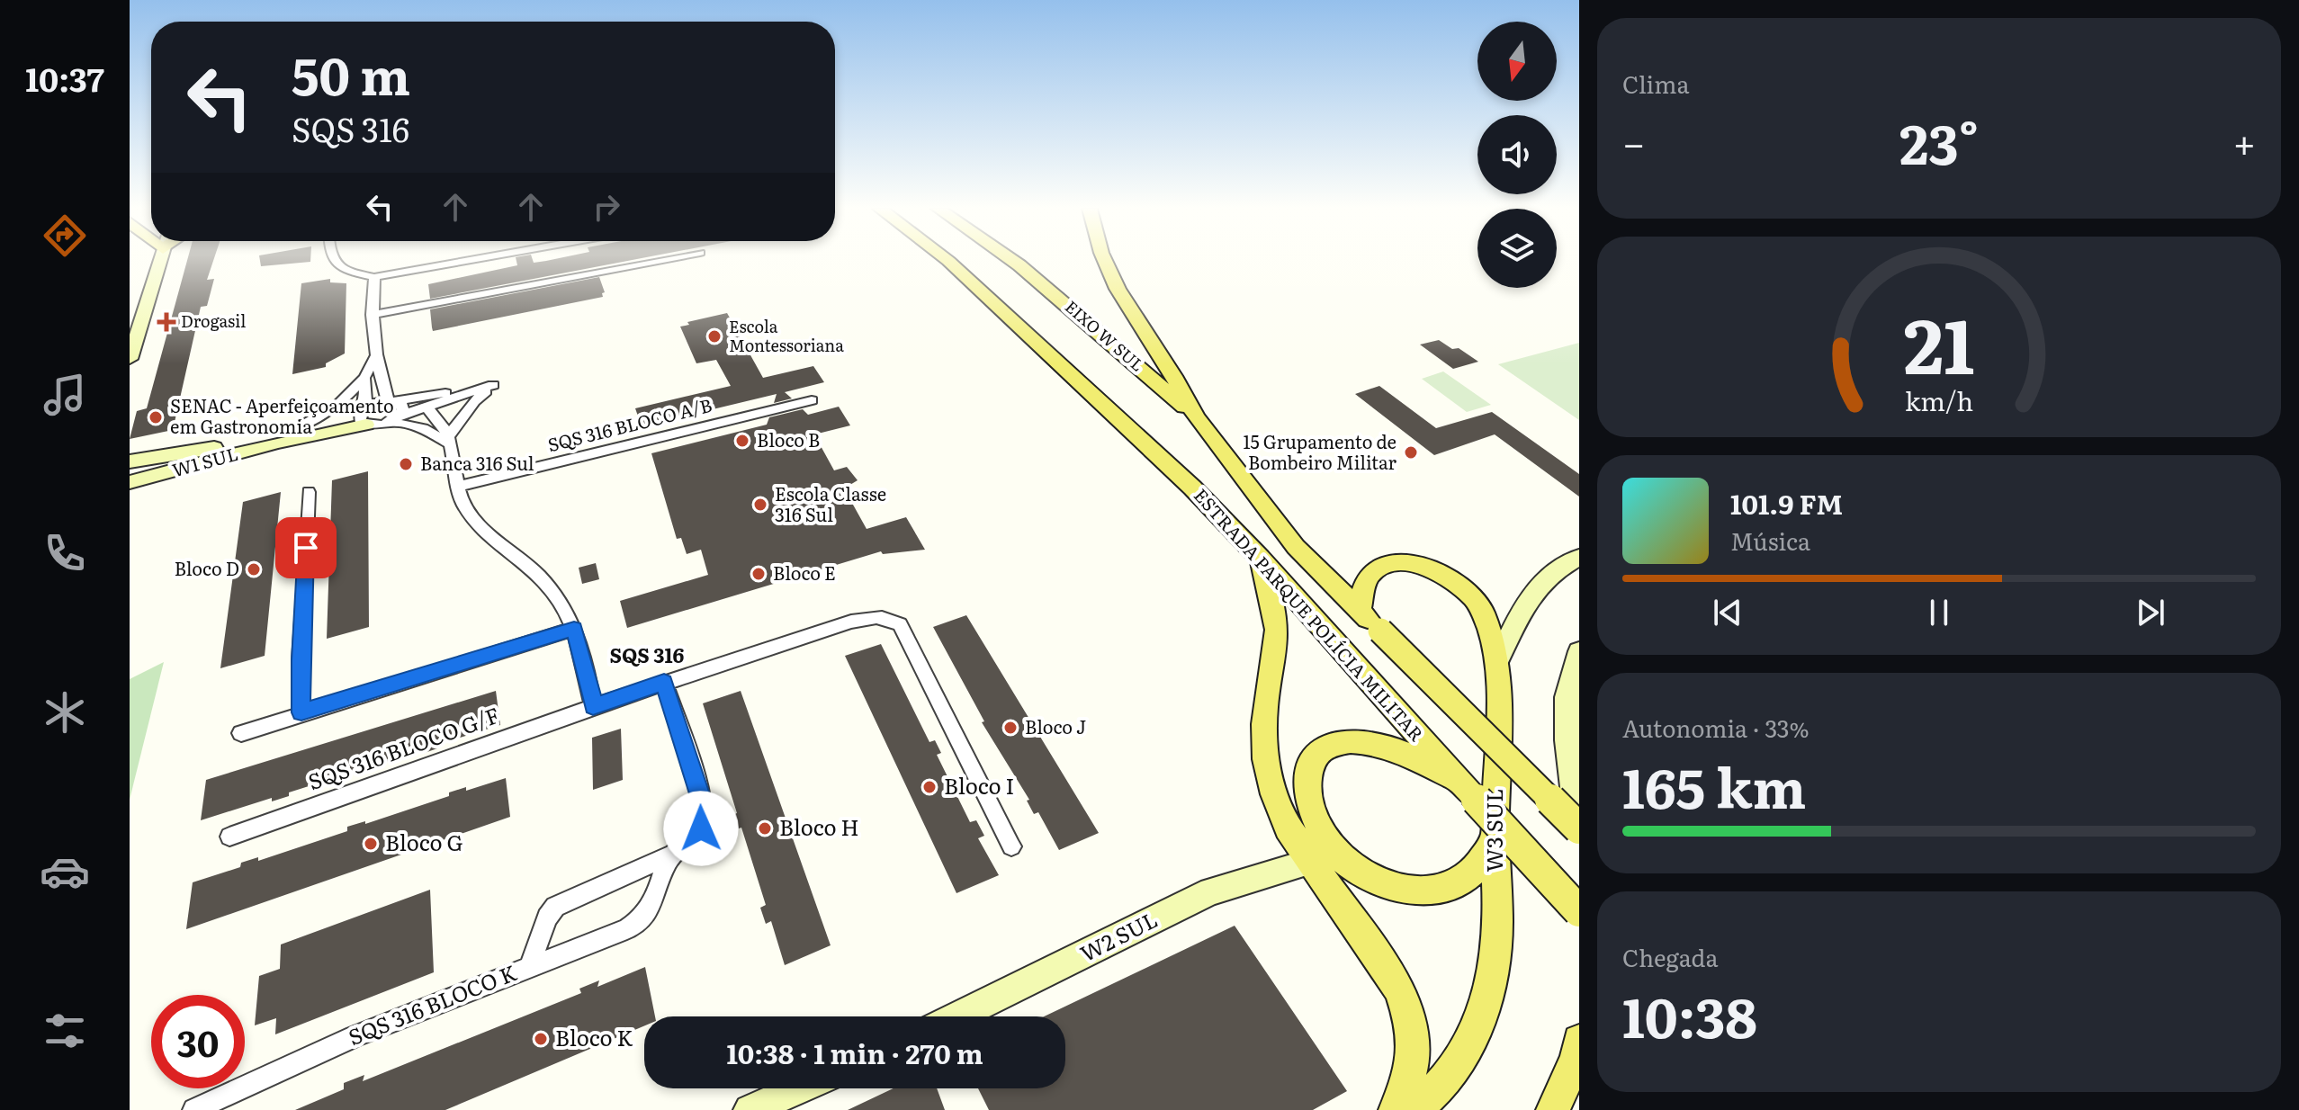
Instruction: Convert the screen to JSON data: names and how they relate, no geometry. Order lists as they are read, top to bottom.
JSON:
{
  "streets": {
    "main road": ["EIXO W SUL", "ESTRADA PARQUE POLÍCIA MILITAR", "W3 SUL"],
    "street": [
      "SQS 316 BLOCO A/B",
      "W1 SUL",
      "SQS 316 BLOCO G/F",
      "W2 SUL",
      "SQS 316 BLOCO K"
    ]
  },
  "crossings": [
    ["EIXO W SUL", "ESTRADA PARQUE POLÍCIA MILITAR"]
  ],
  "districts": ["SQS 316"],
  "places": {
    "health": ["Drogasil"],
    "other": [
      "Escola Montessoriana",
      "SENAC - Aperfeiçoamento em Gastronomia",
      "Bloco B",
      "15 Grupamento de Bombeiro Militar",
      "Banca 316 Sul",
      "Escola Classe 316 Sul",
      "Bloco D",
      "Bloco E",
      "Bloco J",
      "Bloco I",
      "Bloco H",
      "Bloco G",
      "Bloco K"
    ]
  },
  "north": "bottom",
  "page": {
    "tabs": "10:37",
    "tile": [
      "Clima",
      ["Autonomia · 33%", "165 km"],
      ["Chegada", "10:38"]
    ],
    "turn": ["50 m", "SQS 316"],
    "heat": ["−", "23°", "+"],
    "song": ["101.9 FM", "Música"],
    "limit": "30",
    "trip": "10:38 · 1 min · 270 m",
    "gauge": ["21", "km/h"]
  }
}
